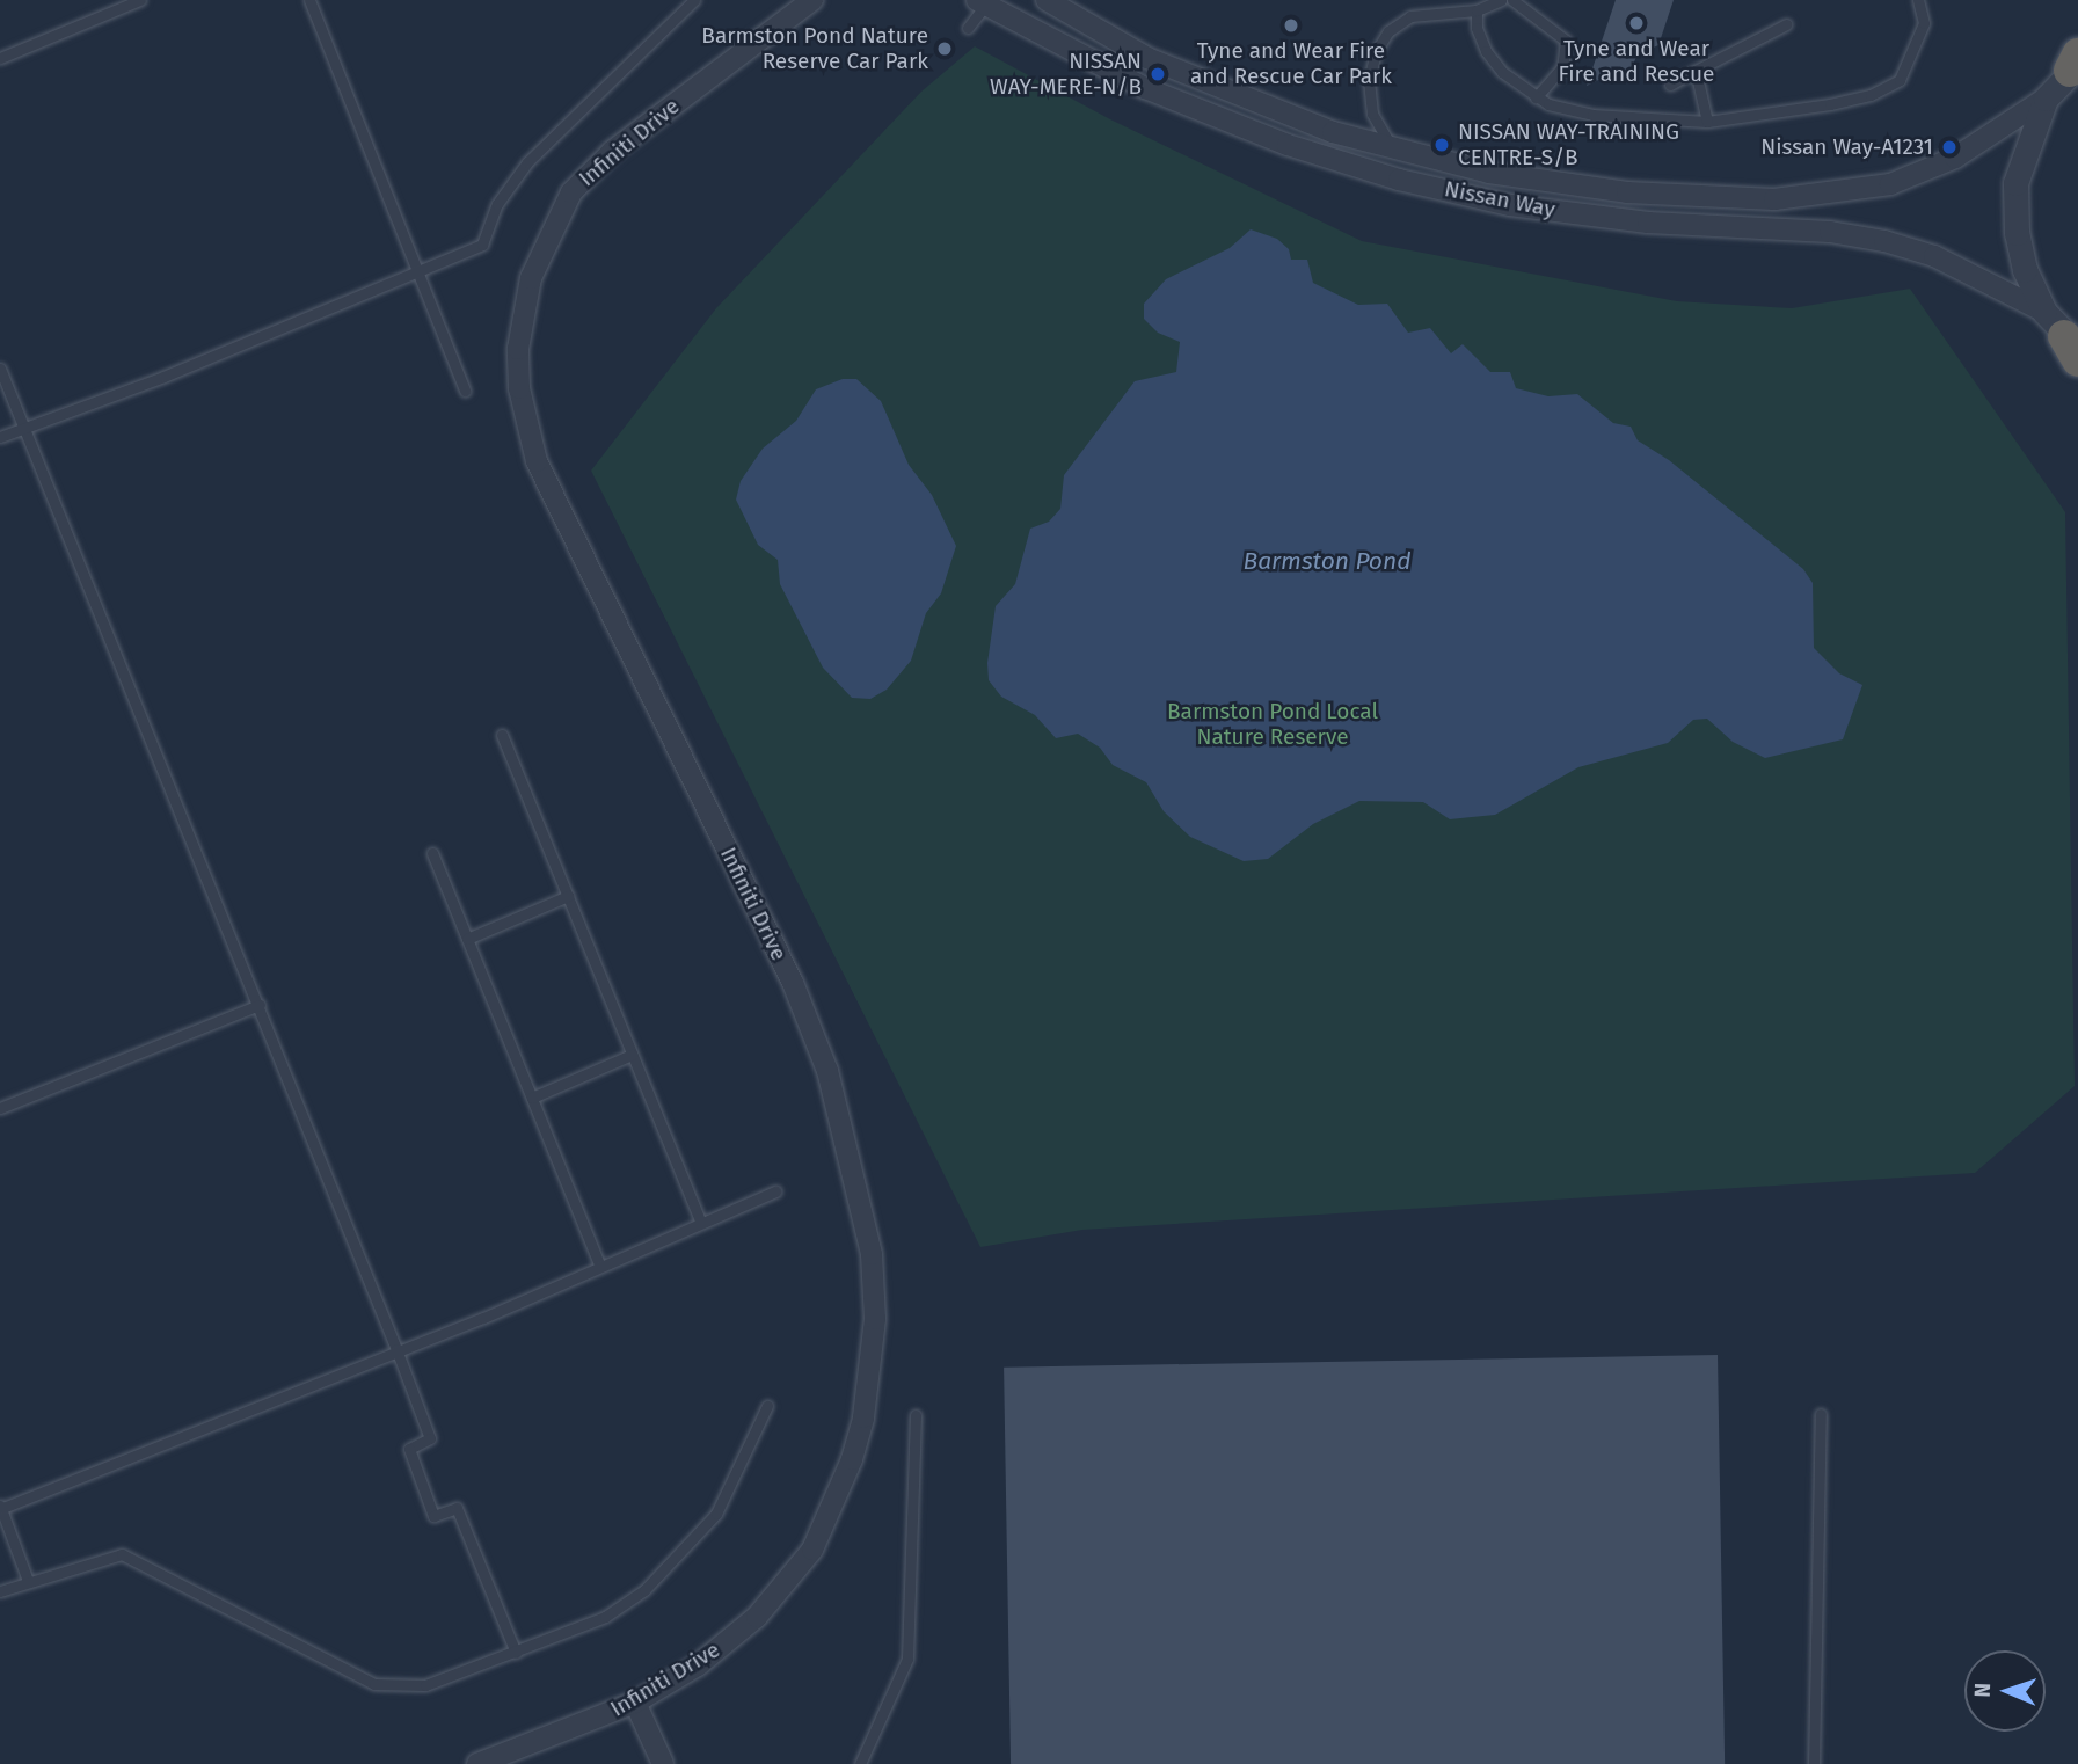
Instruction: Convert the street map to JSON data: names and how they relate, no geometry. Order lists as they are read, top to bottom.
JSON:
{
  "streets": {
    "street": ["Infiniti Drive", "Nissan Way"]
  },
  "water": ["Barmston Pond"],
  "parks": ["Barmston Pond Local Nature Reserve"],
  "places": [
    "Tyne and Wear Fire and Rescue",
    "Tyne and Wear Fire and Rescue Car Park",
    "Barmston Pond Nature Reserve Car Park",
    "NISSAN WAY-MERE-N/B",
    "NISSAN WAY-TRAINING CENTRE-S/B",
    "Nissan Way-A1231"
  ],
  "north": "left"
}
